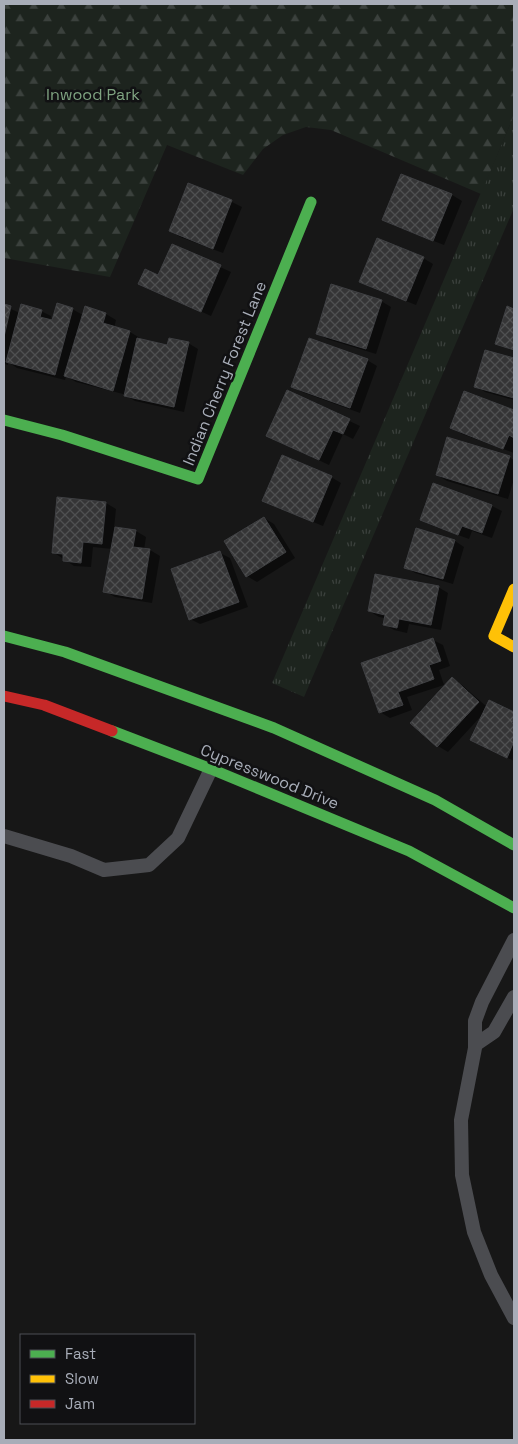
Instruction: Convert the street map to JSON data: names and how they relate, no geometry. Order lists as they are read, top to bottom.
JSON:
{
  "streets": {
    "main road": ["Indian Cherry Forest Lane", "Cypresswood Drive"]
  },
  "parks": ["Inwood Park"],
  "legend": ["Fast", "Slow", "Jam"]
}
